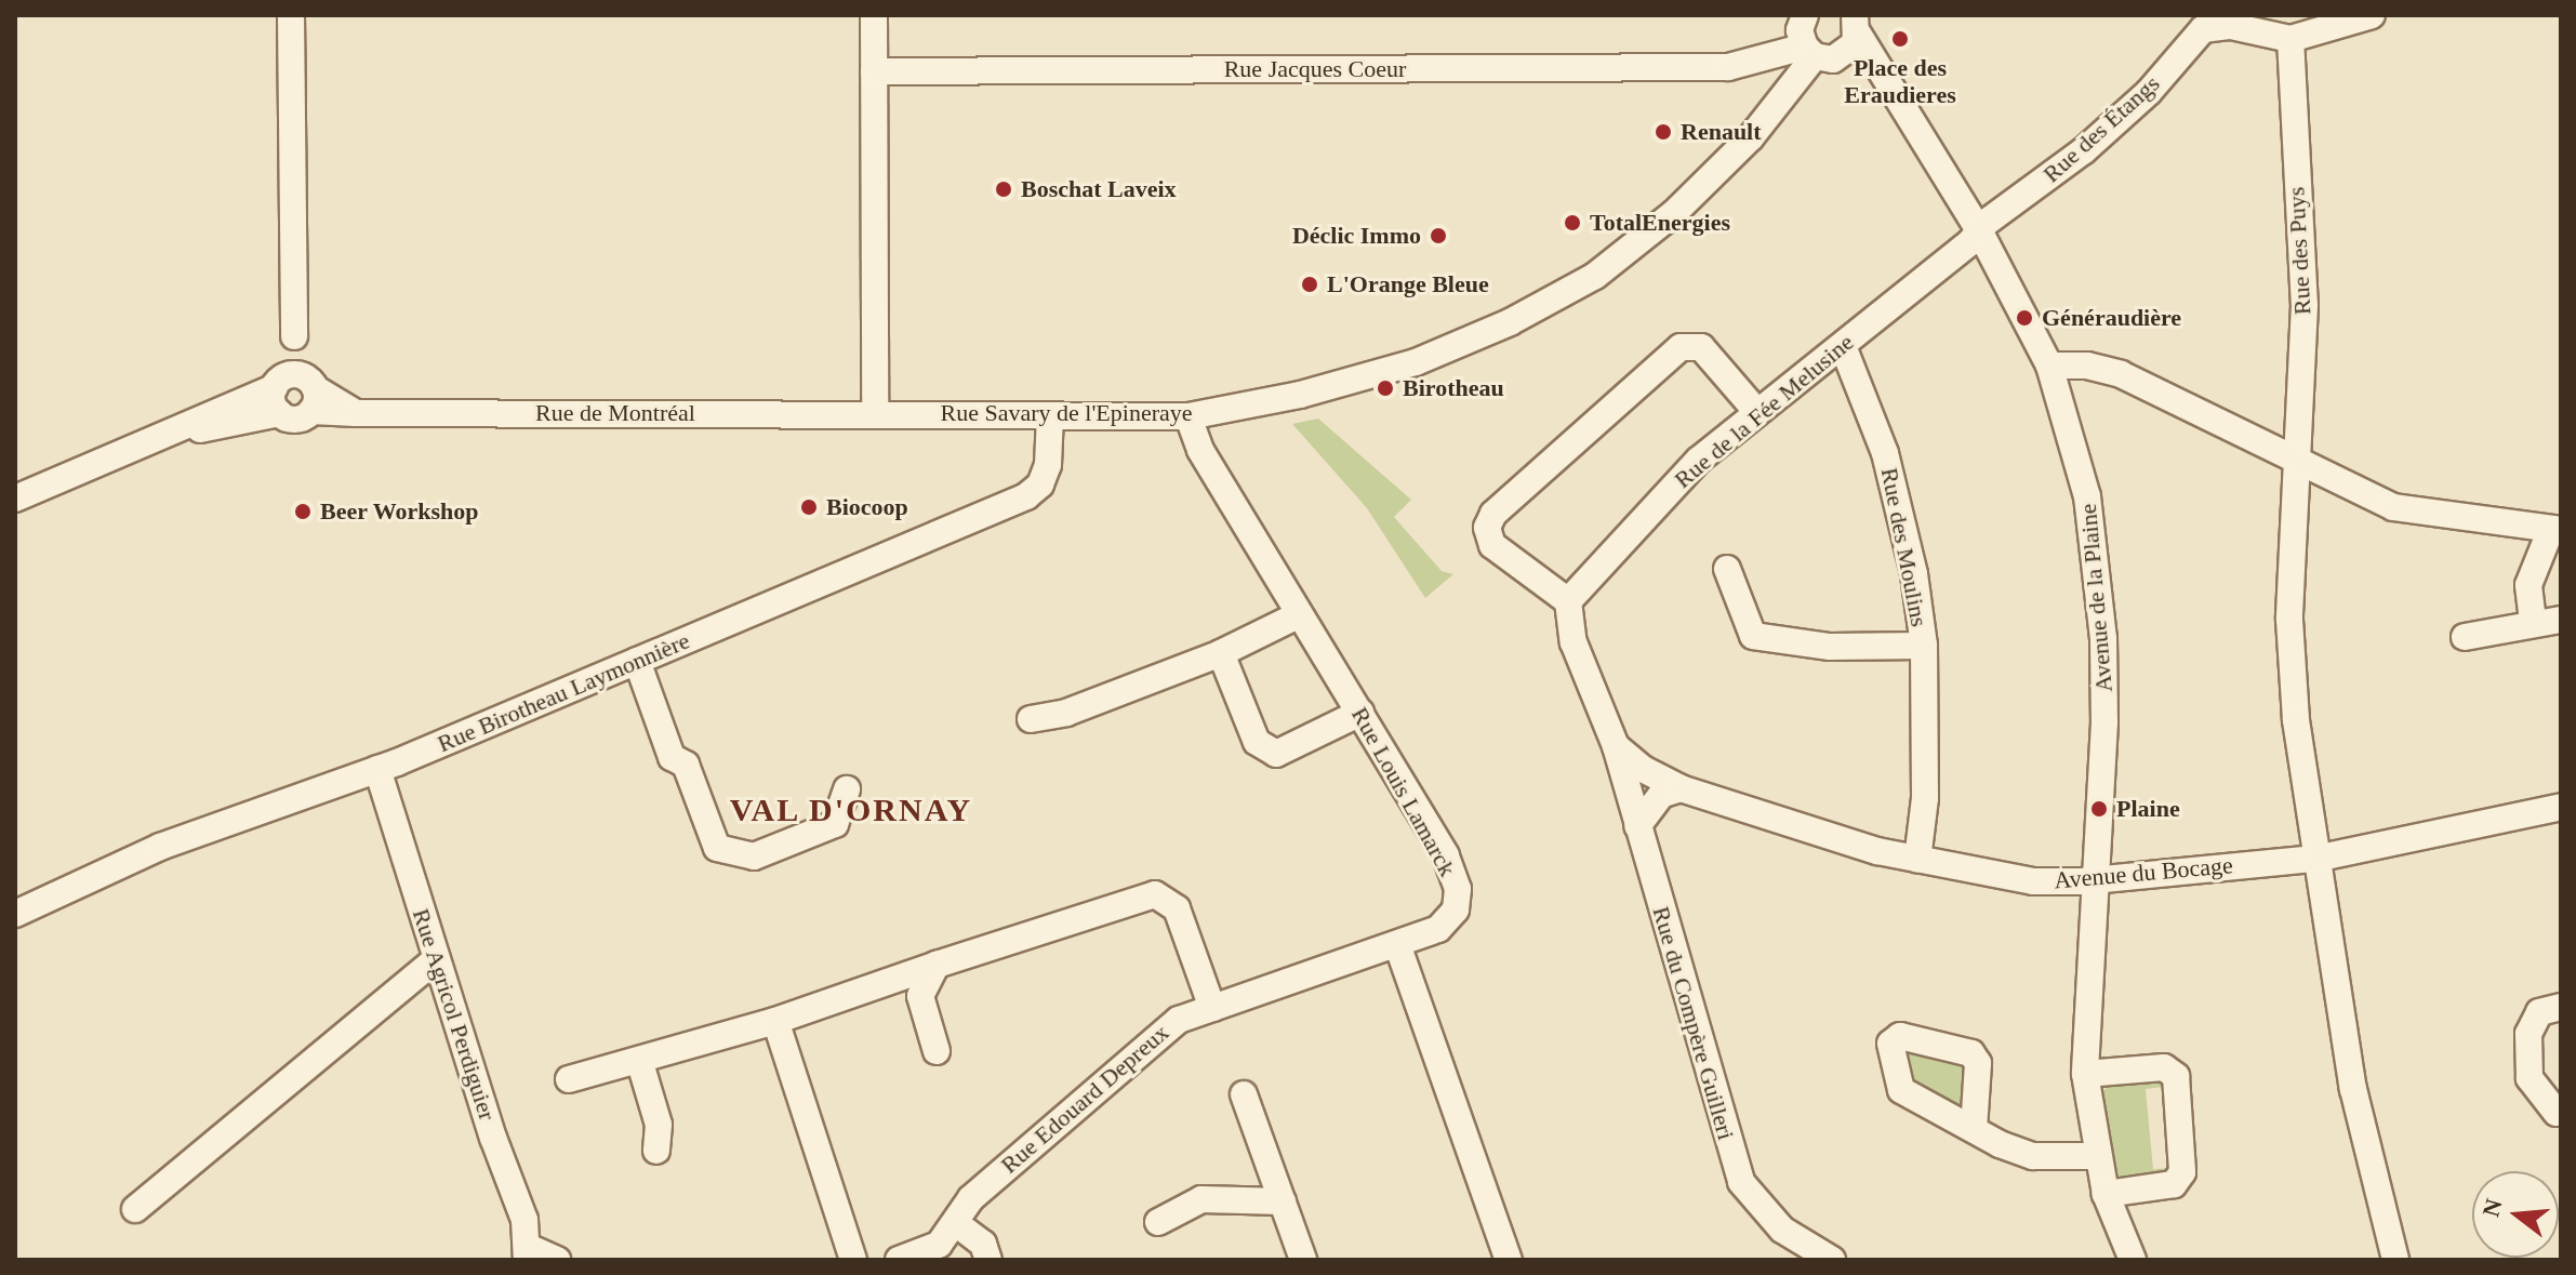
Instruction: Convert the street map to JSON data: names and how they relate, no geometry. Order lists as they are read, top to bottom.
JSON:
{
  "streets": {
    "street": [
      "Rue Jacques Coeur",
      "Rue des Étangs",
      "Rue des Puys",
      "Rue de la Fée Melusine",
      "Rue de Montréal",
      "Rue Savary de l'Epineraye",
      "Rue des Moulins",
      "Avenue de la Plaine",
      "Rue Birotheau Laymonnière",
      "Rue Louis Lamarck",
      "Avenue du Bocage",
      "Rue Agricol Perdiguier",
      "Rue du Compère Guilleri",
      "Rue Edouard Depreux"
    ]
  },
  "crossings": [
    ["Rue Jacques Coeur", "Rue Savary de l'Epineraye"],
    ["Rue des Étangs", "Rue des Puys"],
    ["Rue des Étangs", "Rue de la Fée Melusine"],
    ["Rue des Étangs", "Avenue de la Plaine"],
    ["Rue des Puys", "Avenue du Bocage"],
    ["Rue de la Fée Melusine", "Rue des Moulins"],
    ["Rue de la Fée Melusine", "Avenue de la Plaine"],
    ["Rue de Montréal", "Rue Savary de l'Epineraye"],
    ["Rue Savary de l'Epineraye", "Rue Birotheau Laymonnière"],
    ["Rue Savary de l'Epineraye", "Rue Louis Lamarck"],
    ["Rue des Moulins", "Avenue du Bocage"],
    ["Avenue de la Plaine", "Avenue du Bocage"],
    ["Rue Birotheau Laymonnière", "Rue Agricol Perdiguier"],
    ["Rue Louis Lamarck", "Rue Edouard Depreux"],
    ["Avenue du Bocage", "Rue du Compère Guilleri"]
  ],
  "districts": ["VAL D'ORNAY"],
  "places": [
    "Place des Eraudieres",
    "Renault",
    "Boschat Laveix",
    "TotalEnergies",
    "Déclic Immo",
    "L'Orange Bleue",
    "Généraudière",
    "Birotheau",
    "Biocoop",
    "Beer Workshop",
    "Plaine"
  ],
  "north": "left"
}
